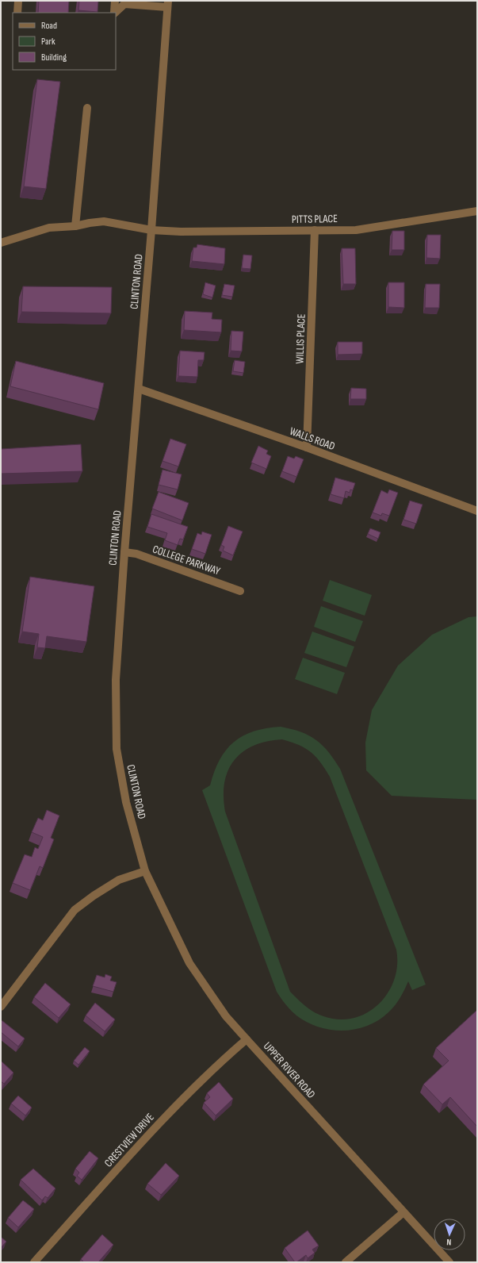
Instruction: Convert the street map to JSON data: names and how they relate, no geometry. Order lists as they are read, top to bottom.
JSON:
{
  "streets": {
    "street": [
      "PITTS PLACE",
      "CLINTON ROAD",
      "WILLIS PLACE",
      "WALLS ROAD",
      "COLLEGE PARKWAY",
      "UPPER RIVER ROAD",
      "CRESTVIEW DRIVE"
    ]
  },
  "crossings": [
    ["PITTS PLACE", "CLINTON ROAD"],
    ["PITTS PLACE", "WILLIS PLACE"],
    ["CLINTON ROAD", "WALLS ROAD"],
    ["CLINTON ROAD", "COLLEGE PARKWAY"],
    ["CLINTON ROAD", "UPPER RIVER ROAD"],
    ["WILLIS PLACE", "WALLS ROAD"],
    ["UPPER RIVER ROAD", "CRESTVIEW DRIVE"]
  ],
  "legend": ["Road", "Park", "Building"],
  "north": "bottom"
}
